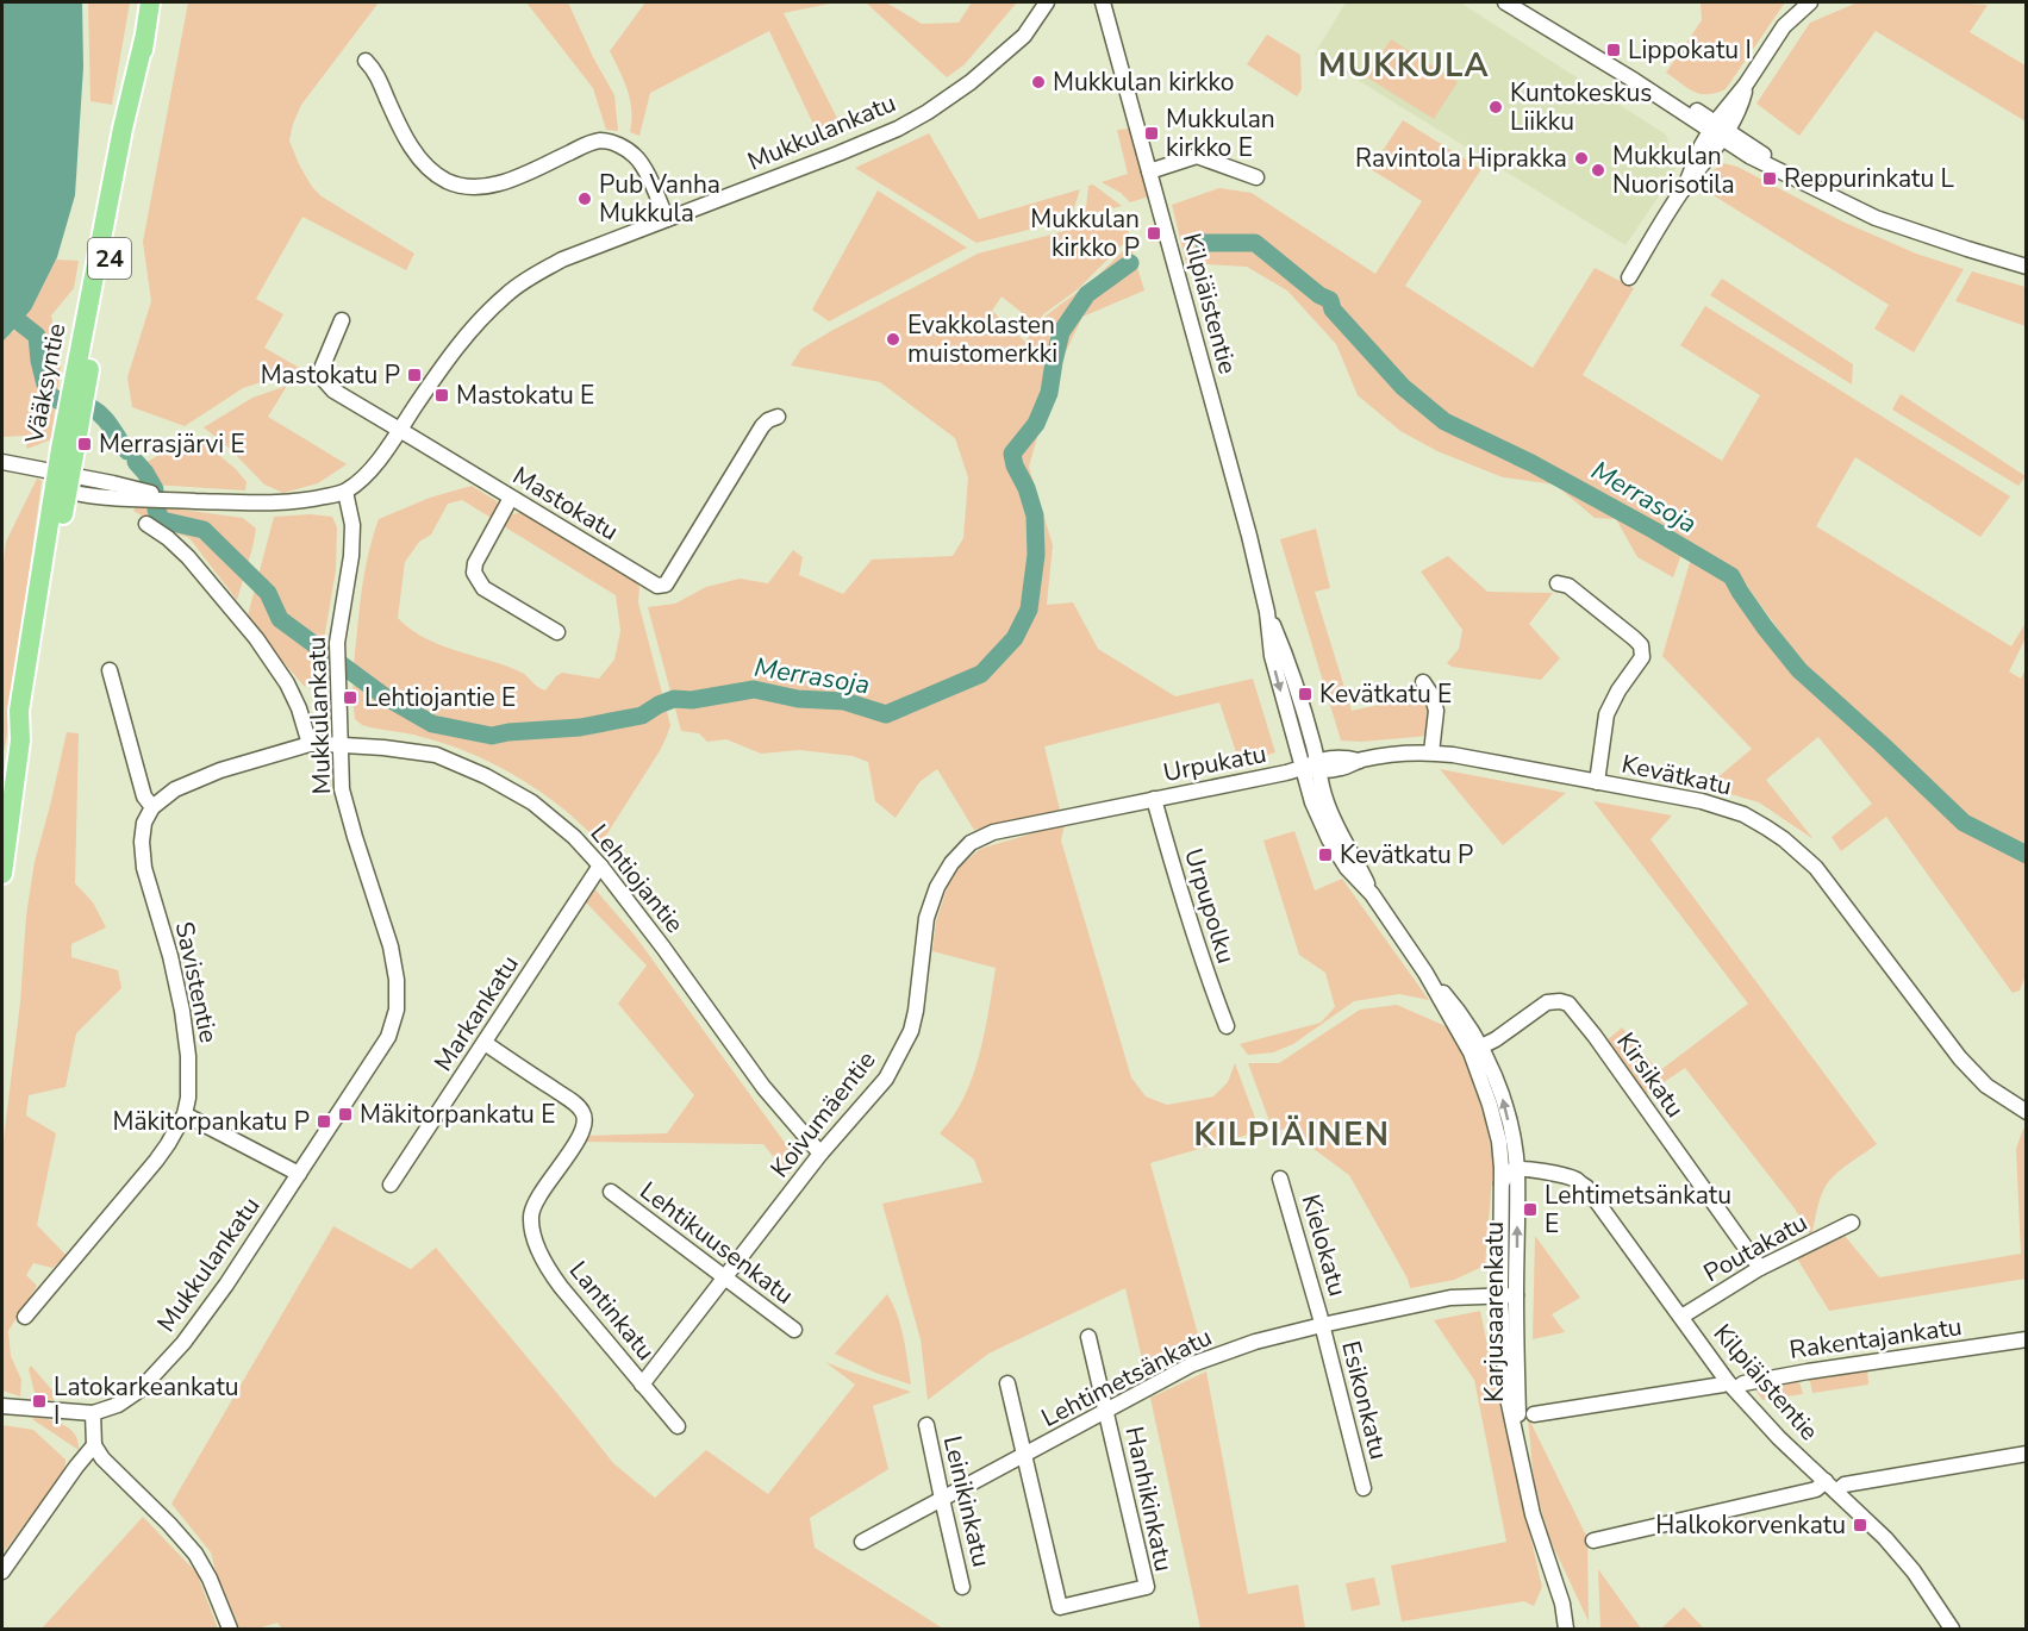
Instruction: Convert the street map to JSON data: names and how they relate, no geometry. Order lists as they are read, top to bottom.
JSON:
{
  "streets": {
    "highway": ["24", "Vääksyntie"],
    "street": [
      "Mukkulankatu",
      "Kilpiäistentie",
      "Mastokatu",
      "Urpukatu",
      "Kevätkatu",
      "Lehtiojantie",
      "Urpupolku",
      "Savistentie",
      "Markankatu",
      "Kirsikatu",
      "Koivumäentie",
      "Lehtikuusenkatu",
      "Kielokatu",
      "Poutakatu",
      "Lantinkatu",
      "Karjusaarenkatu",
      "Rakentajankatu",
      "Lehtimetsänkatu",
      "Esikonkatu",
      "Hanhikinkatu",
      "Leinikinkatu"
    ]
  },
  "crossings": [
    ["Mukkulankatu", "Mastokatu"],
    ["Mukkulankatu", "Lehtiojantie"],
    ["Kilpiäistentie", "Urpukatu"],
    ["Kilpiäistentie", "Kevätkatu"],
    ["Kilpiäistentie", "Kirsikatu"],
    ["Kilpiäistentie", "Poutakatu"],
    ["Kilpiäistentie", "Karjusaarenkatu"],
    ["Kilpiäistentie", "Rakentajankatu"],
    ["Urpukatu", "Kevätkatu"],
    ["Urpukatu", "Urpupolku"],
    ["Urpukatu", "Koivumäentie"],
    ["Lehtiojantie", "Markankatu"],
    ["Lehtiojantie", "Koivumäentie"],
    ["Markankatu", "Lantinkatu"],
    ["Kirsikatu", "Poutakatu"],
    ["Koivumäentie", "Lehtikuusenkatu"],
    ["Koivumäentie", "Lantinkatu"],
    ["Kielokatu", "Lehtimetsänkatu"],
    ["Kielokatu", "Esikonkatu"],
    ["Karjusaarenkatu", "Lehtimetsänkatu"],
    ["Lehtimetsänkatu", "Esikonkatu"],
    ["Lehtimetsänkatu", "Hanhikinkatu"],
    ["Lehtimetsänkatu", "Leinikinkatu"]
  ],
  "districts": ["MUKKULA", "KILPIÄINEN"],
  "water": ["Merrasoja"],
  "places": {
    "transit": [
      "Lippokatu I",
      "Mukkulan kirkko E",
      "Reppurinkatu L",
      "Mukkulan kirkko P",
      "Mastokatu P",
      "Mastokatu E",
      "Merrasjärvi E",
      "Kevätkatu E",
      "Lehtiojantie E",
      "Kevätkatu P",
      "Mäkitorpankatu E",
      "Mäkitorpankatu P",
      "Lehtimetsänkatu E",
      "Latokarkeankatu I",
      "Halkokorvenkatu"
    ],
    "other": [
      "Mukkulan kirkko",
      "Kuntokeskus Liikku",
      "Ravintola Hiprakka",
      "Mukkulan Nuorisotila",
      "Pub Vanha Mukkula",
      "Evakkolasten muistomerkki"
    ]
  }
}
